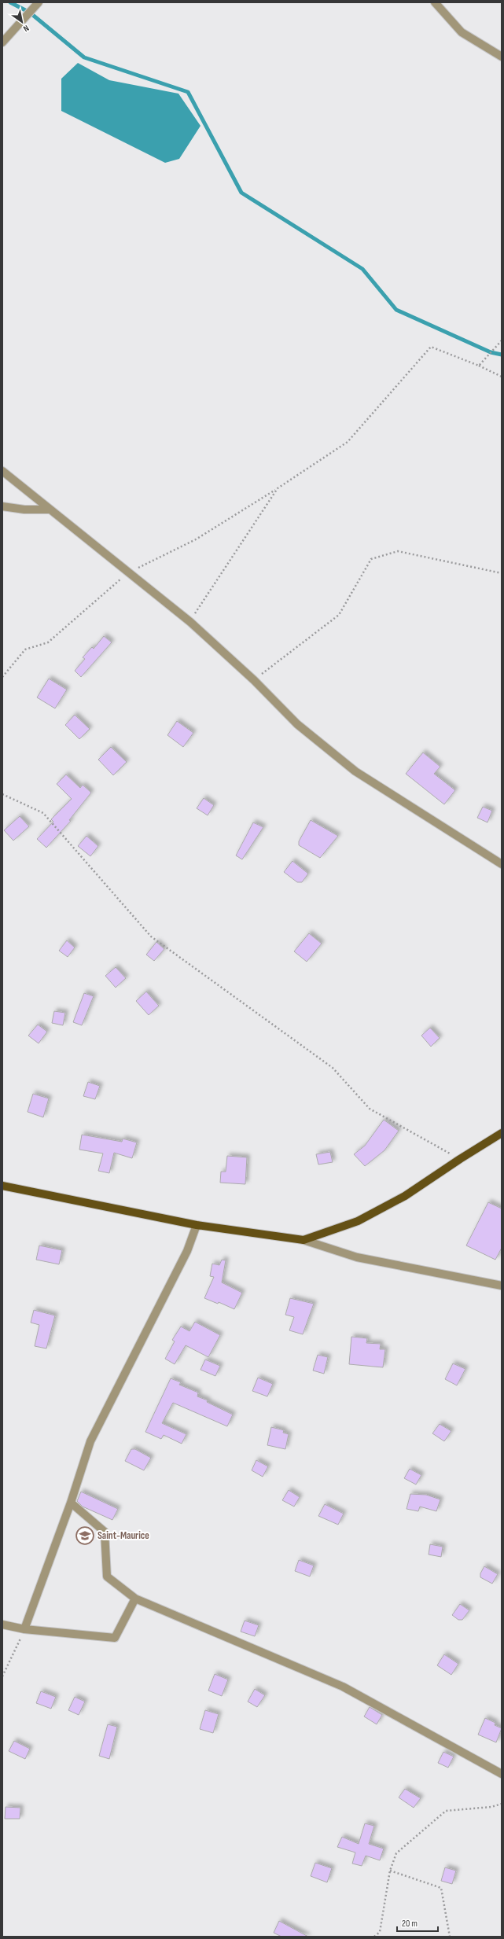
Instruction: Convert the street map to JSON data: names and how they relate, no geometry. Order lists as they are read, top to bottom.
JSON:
{
  "places": {
    "school or university": ["Saint-Maurice"]
  },
  "scale_bar": "20 m",
  "north": "bottom right"
}
